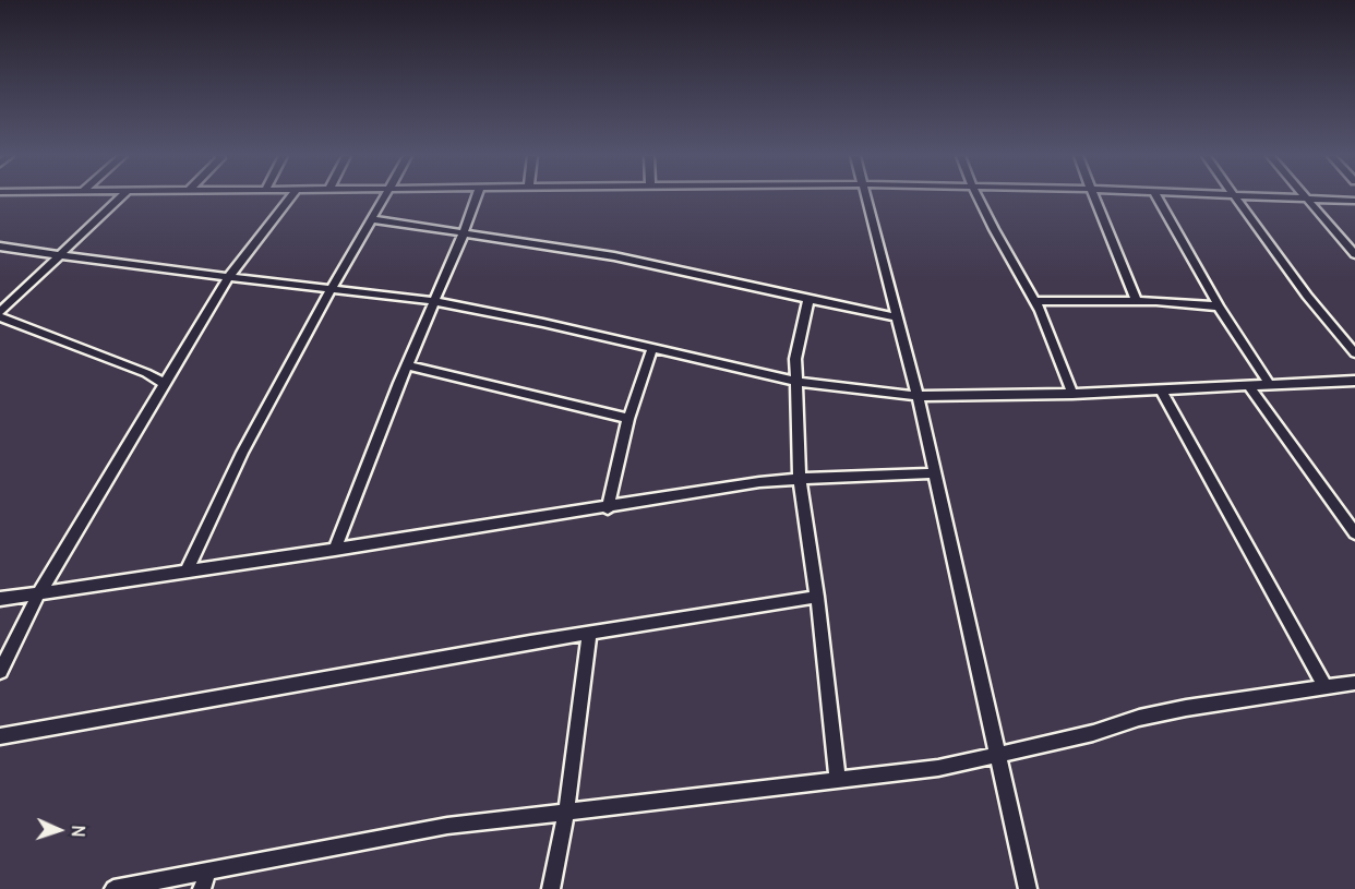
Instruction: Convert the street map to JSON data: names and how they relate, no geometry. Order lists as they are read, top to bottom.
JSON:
{
  "north": "right"
}
